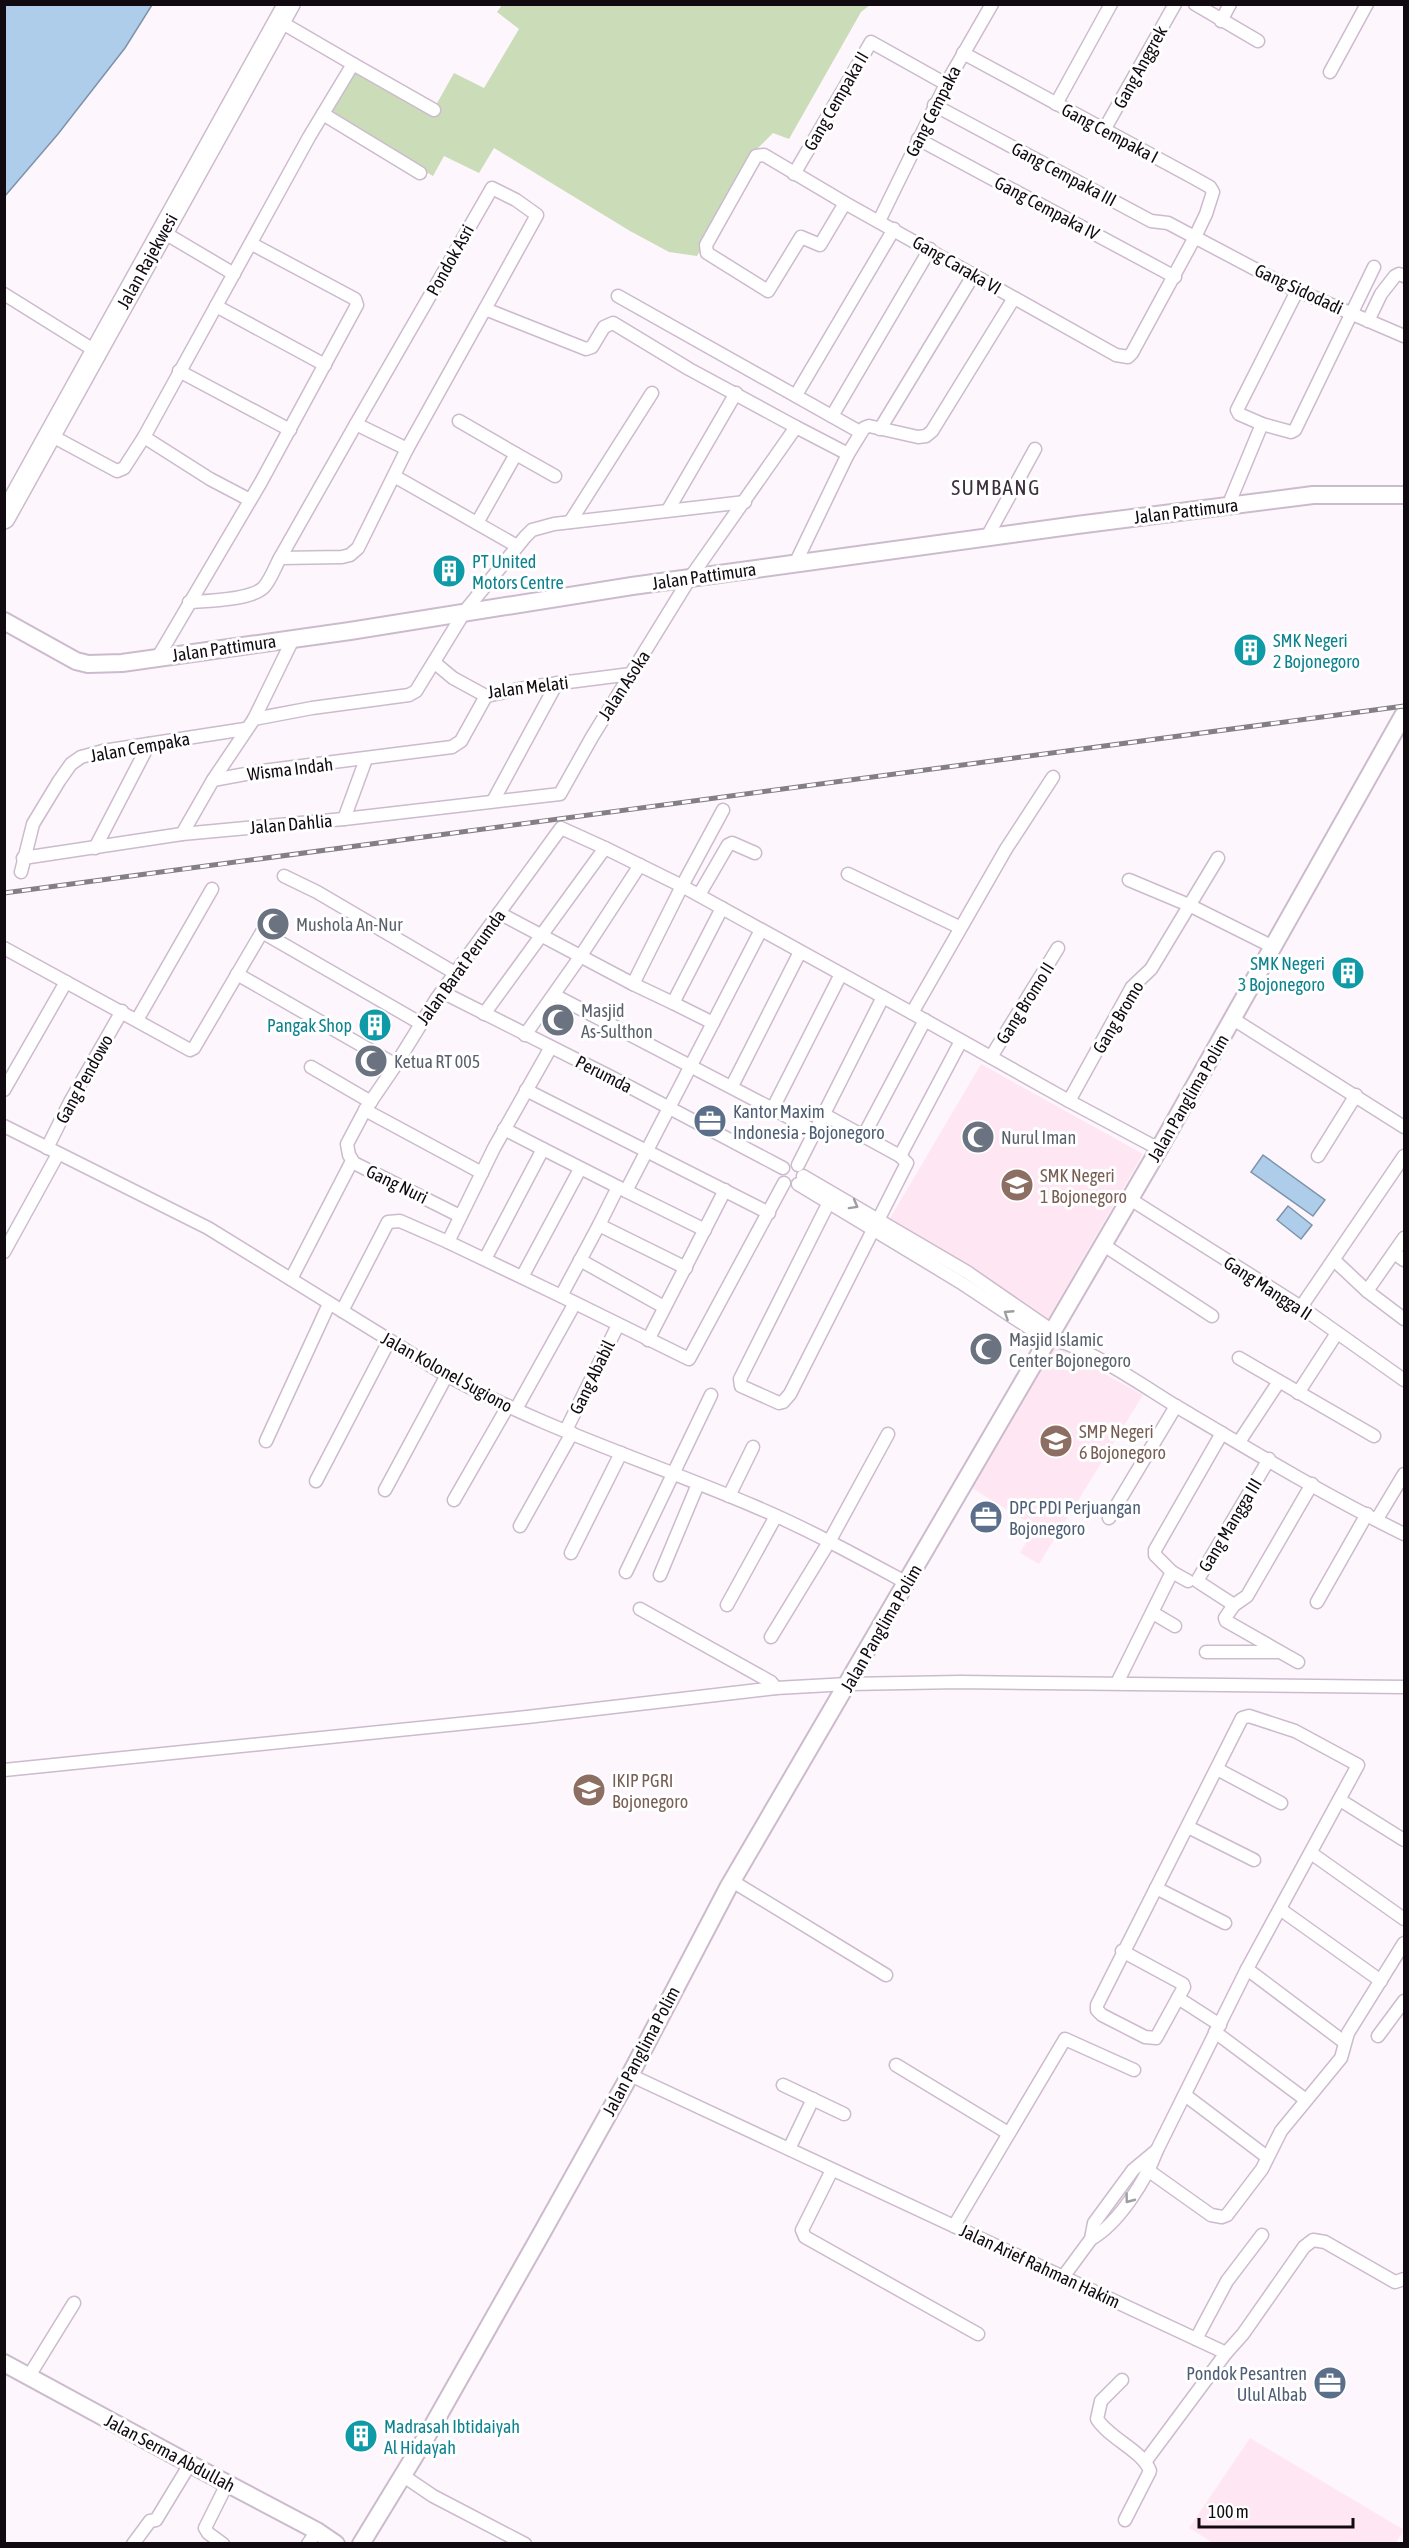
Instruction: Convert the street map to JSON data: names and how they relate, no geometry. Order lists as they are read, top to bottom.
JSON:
{
  "streets": {
    "highway": ["Jalan Rajekwesi"],
    "main road": ["Jalan Pattimura", "Jalan Panglima Polim", "Jalan Serma Abdullah"],
    "street": [
      "Gang Anggrek",
      "Gang Cempaka II",
      "Gang Cempaka",
      "Gang Cempaka I",
      "Gang Cempaka III",
      "Gang Cempaka IV",
      "Pondok Asri",
      "Gang Caraka VI",
      "Gang Sidodadi",
      "Jalan Asoka",
      "Jalan Melati",
      "Jalan Cempaka",
      "Wisma Indah",
      "Jalan Dahlia",
      "Jalan Barat Perumda",
      "Gang Bromo II",
      "Gang Bromo",
      "Perumda",
      "Gang Pendowo",
      "Gang Nuri",
      "Gang Mangga II",
      "Jalan Kolonel Sugiono",
      "Gang Ababil",
      "Gang Mangga III",
      "Jalan Arief Rahman Hakim"
    ]
  },
  "crossings": [
    ["Gang Anggrek", "Gang Cempaka I"],
    ["Gang Cempaka II", "Gang Cempaka"],
    ["Gang Cempaka II", "Gang Caraka VI"],
    ["Gang Cempaka", "Gang Cempaka I"],
    ["Gang Cempaka", "Gang Cempaka III"],
    ["Gang Cempaka", "Gang Cempaka IV"],
    ["Gang Cempaka", "Gang Caraka VI"],
    ["Gang Cempaka I", "Gang Cempaka III"],
    ["Gang Cempaka I", "Gang Caraka VI"],
    ["Gang Cempaka I", "Gang Sidodadi"],
    ["Gang Cempaka III", "Gang Caraka VI"],
    ["Gang Cempaka III", "Gang Sidodadi"],
    ["Gang Cempaka IV", "Gang Caraka VI"],
    ["Gang Caraka VI", "Gang Sidodadi"],
    ["Jalan Pattimura", "Jalan Asoka"],
    ["Jalan Asoka", "Jalan Melati"],
    ["Jalan Asoka", "Jalan Dahlia"],
    ["Jalan Melati", "Wisma Indah"],
    ["Jalan Cempaka", "Wisma Indah"],
    ["Jalan Cempaka", "Jalan Dahlia"],
    ["Wisma Indah", "Jalan Dahlia"],
    ["Jalan Barat Perumda", "Perumda"],
    ["Jalan Barat Perumda", "Gang Nuri"],
    ["Gang Pendowo", "Jalan Kolonel Sugiono"],
    ["Jalan Panglima Polim", "Gang Mangga II"],
    ["Jalan Panglima Polim", "Jalan Kolonel Sugiono"],
    ["Jalan Panglima Polim", "Jalan Arief Rahman Hakim"],
    ["Jalan Kolonel Sugiono", "Gang Ababil"]
  ],
  "districts": ["SUMBANG"],
  "places": {
    "building": [
      "PT United Motors Centre",
      "SMK Negeri 2 Bojonegoro",
      "SMK Negeri 3 Bojonegoro",
      "Pangak Shop",
      "Madrasah Ibtidaiyah Al Hidayah"
    ],
    "mosque": [
      "Mushola An-Nur",
      "Masjid As-Sulthon",
      "Ketua RT 005",
      "Nurul Iman",
      "Masjid Islamic Center Bojonegoro"
    ],
    "office": ["Kantor Maxim Indonesia - Bojonegoro", "DPC PDI Perjuangan Bojonegoro", "Pondok Pesantren Ulul Albab"],
    "school or university": ["SMK Negeri 1 Bojonegoro", "SMP Negeri 6 Bojonegoro", "IKIP PGRI Bojonegoro"]
  },
  "scale_bar": "100 m"
}
